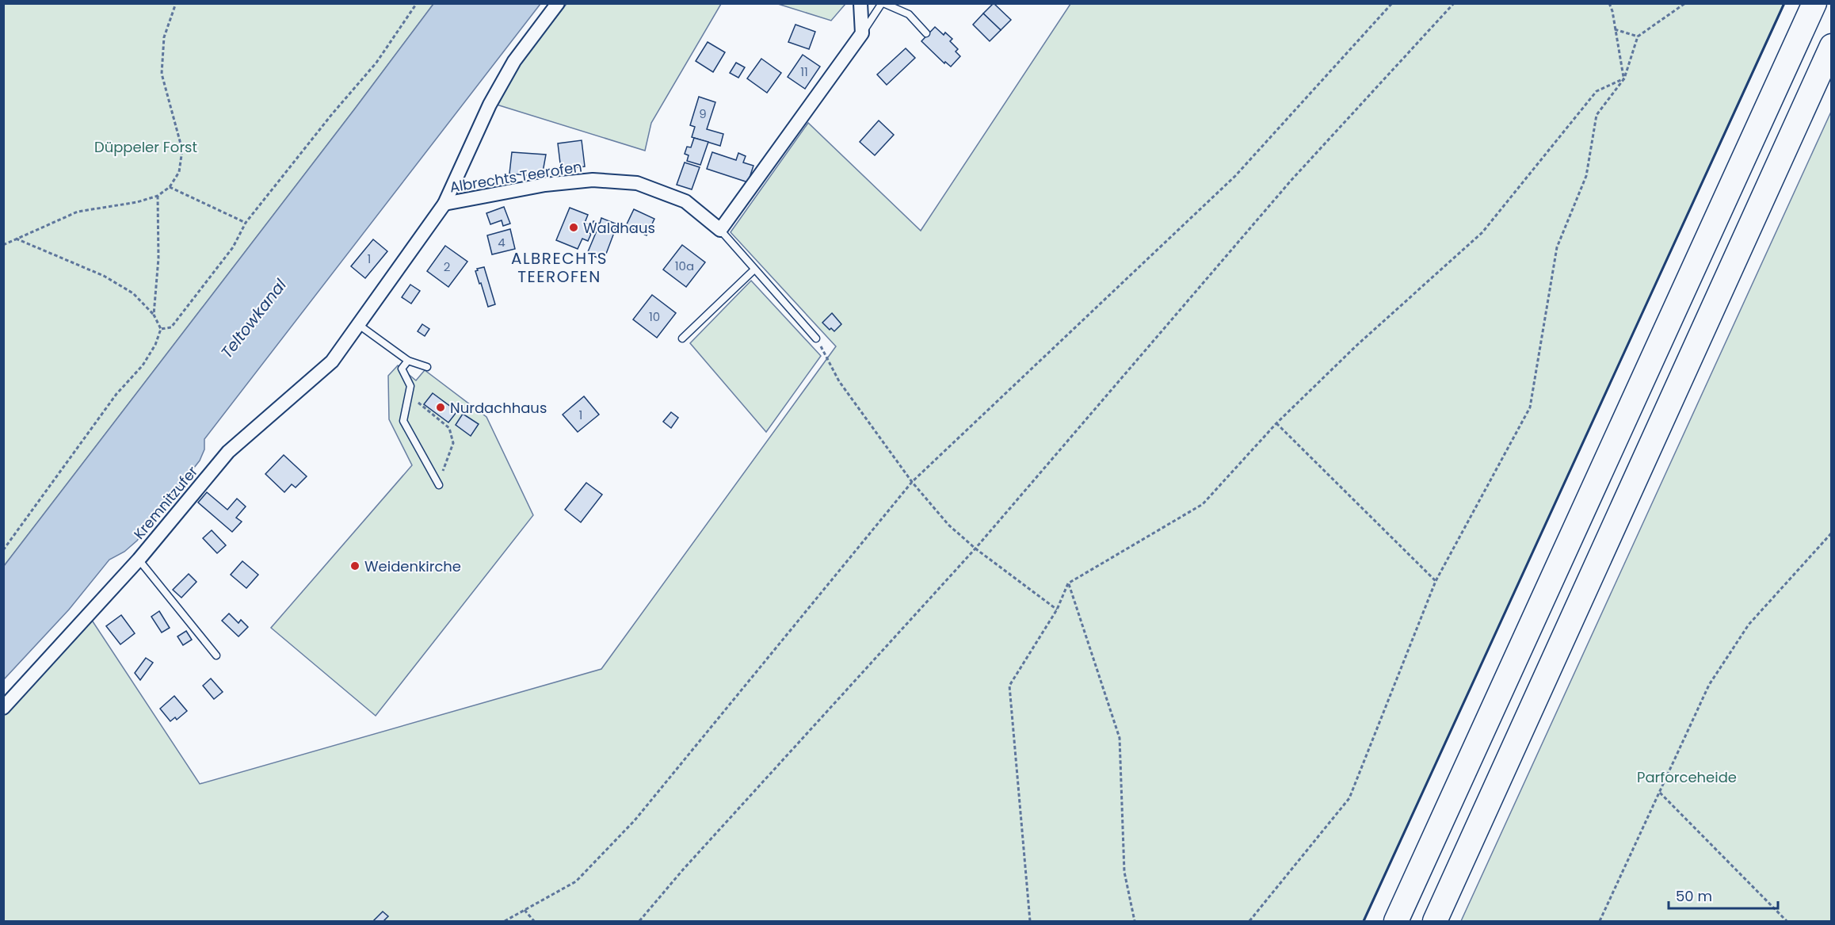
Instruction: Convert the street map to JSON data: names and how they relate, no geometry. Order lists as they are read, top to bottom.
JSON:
{
  "streets": {
    "street": ["Albrechts Teerofen", "Kremnitzufer"]
  },
  "crossings": [
    ["Albrechts Teerofen", "Kremnitzufer"]
  ],
  "districts": ["ALBRECHTS TEEROFEN"],
  "water": ["Teltowkanal"],
  "parks": ["Düppeler Forst", "Parforceheide"],
  "places": ["Waldhaus", "Nurdachhaus", "Weidenkirche"],
  "house_numbers": [
    "11",
    "9",
    "4",
    "1",
    "10a",
    "2",
    "10",
    "1"
  ],
  "scale_bar": "50 m"
}
